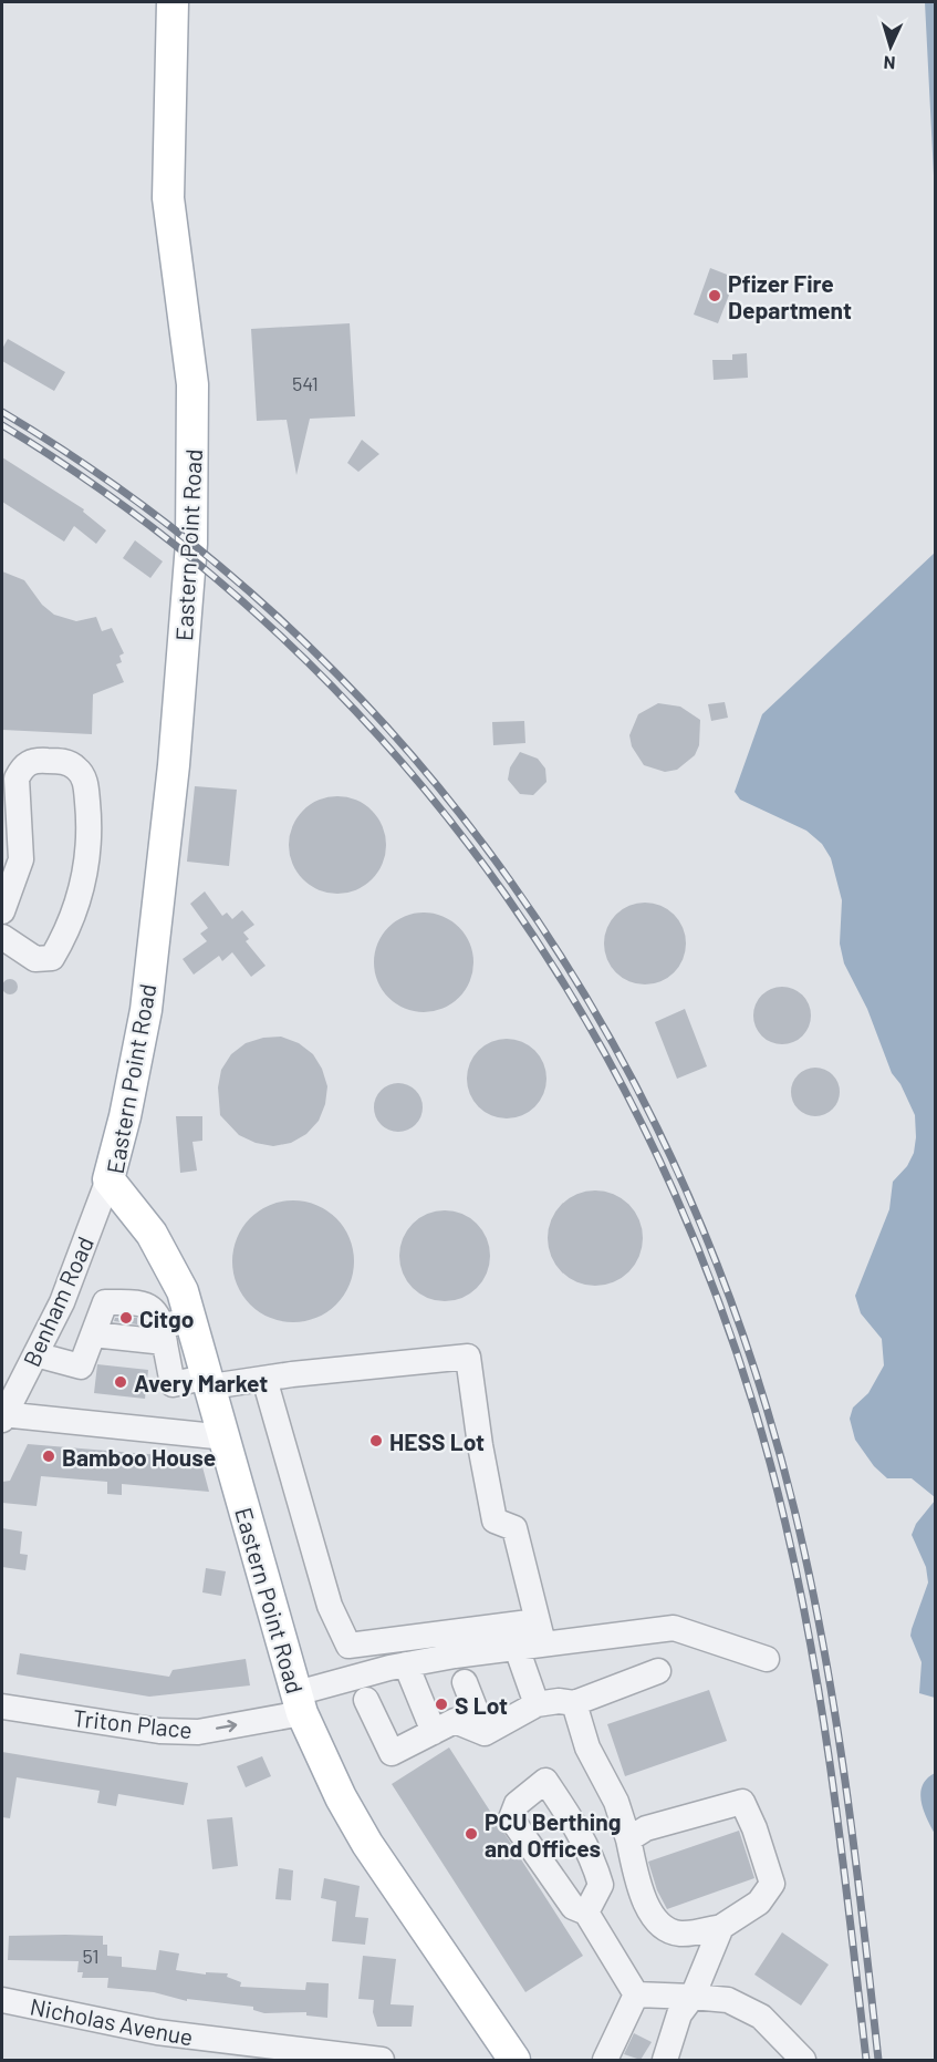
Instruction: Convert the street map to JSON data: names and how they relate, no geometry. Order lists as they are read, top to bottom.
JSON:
{
  "streets": {
    "main road": ["Eastern Point Road"],
    "street": ["Benham Road", "Triton Place", "Nicholas Avenue"]
  },
  "crossings": [
    ["Eastern Point Road", "Benham Road"],
    ["Eastern Point Road", "Triton Place"]
  ],
  "one_way": ["Triton Place"],
  "places": [
    "Pfizer Fire Department",
    "Citgo",
    "Avery Market",
    "HESS Lot",
    "Bamboo House",
    "S Lot",
    "PCU Berthing and Offices"
  ],
  "house_numbers": ["541", "51"],
  "north": "bottom"
}
